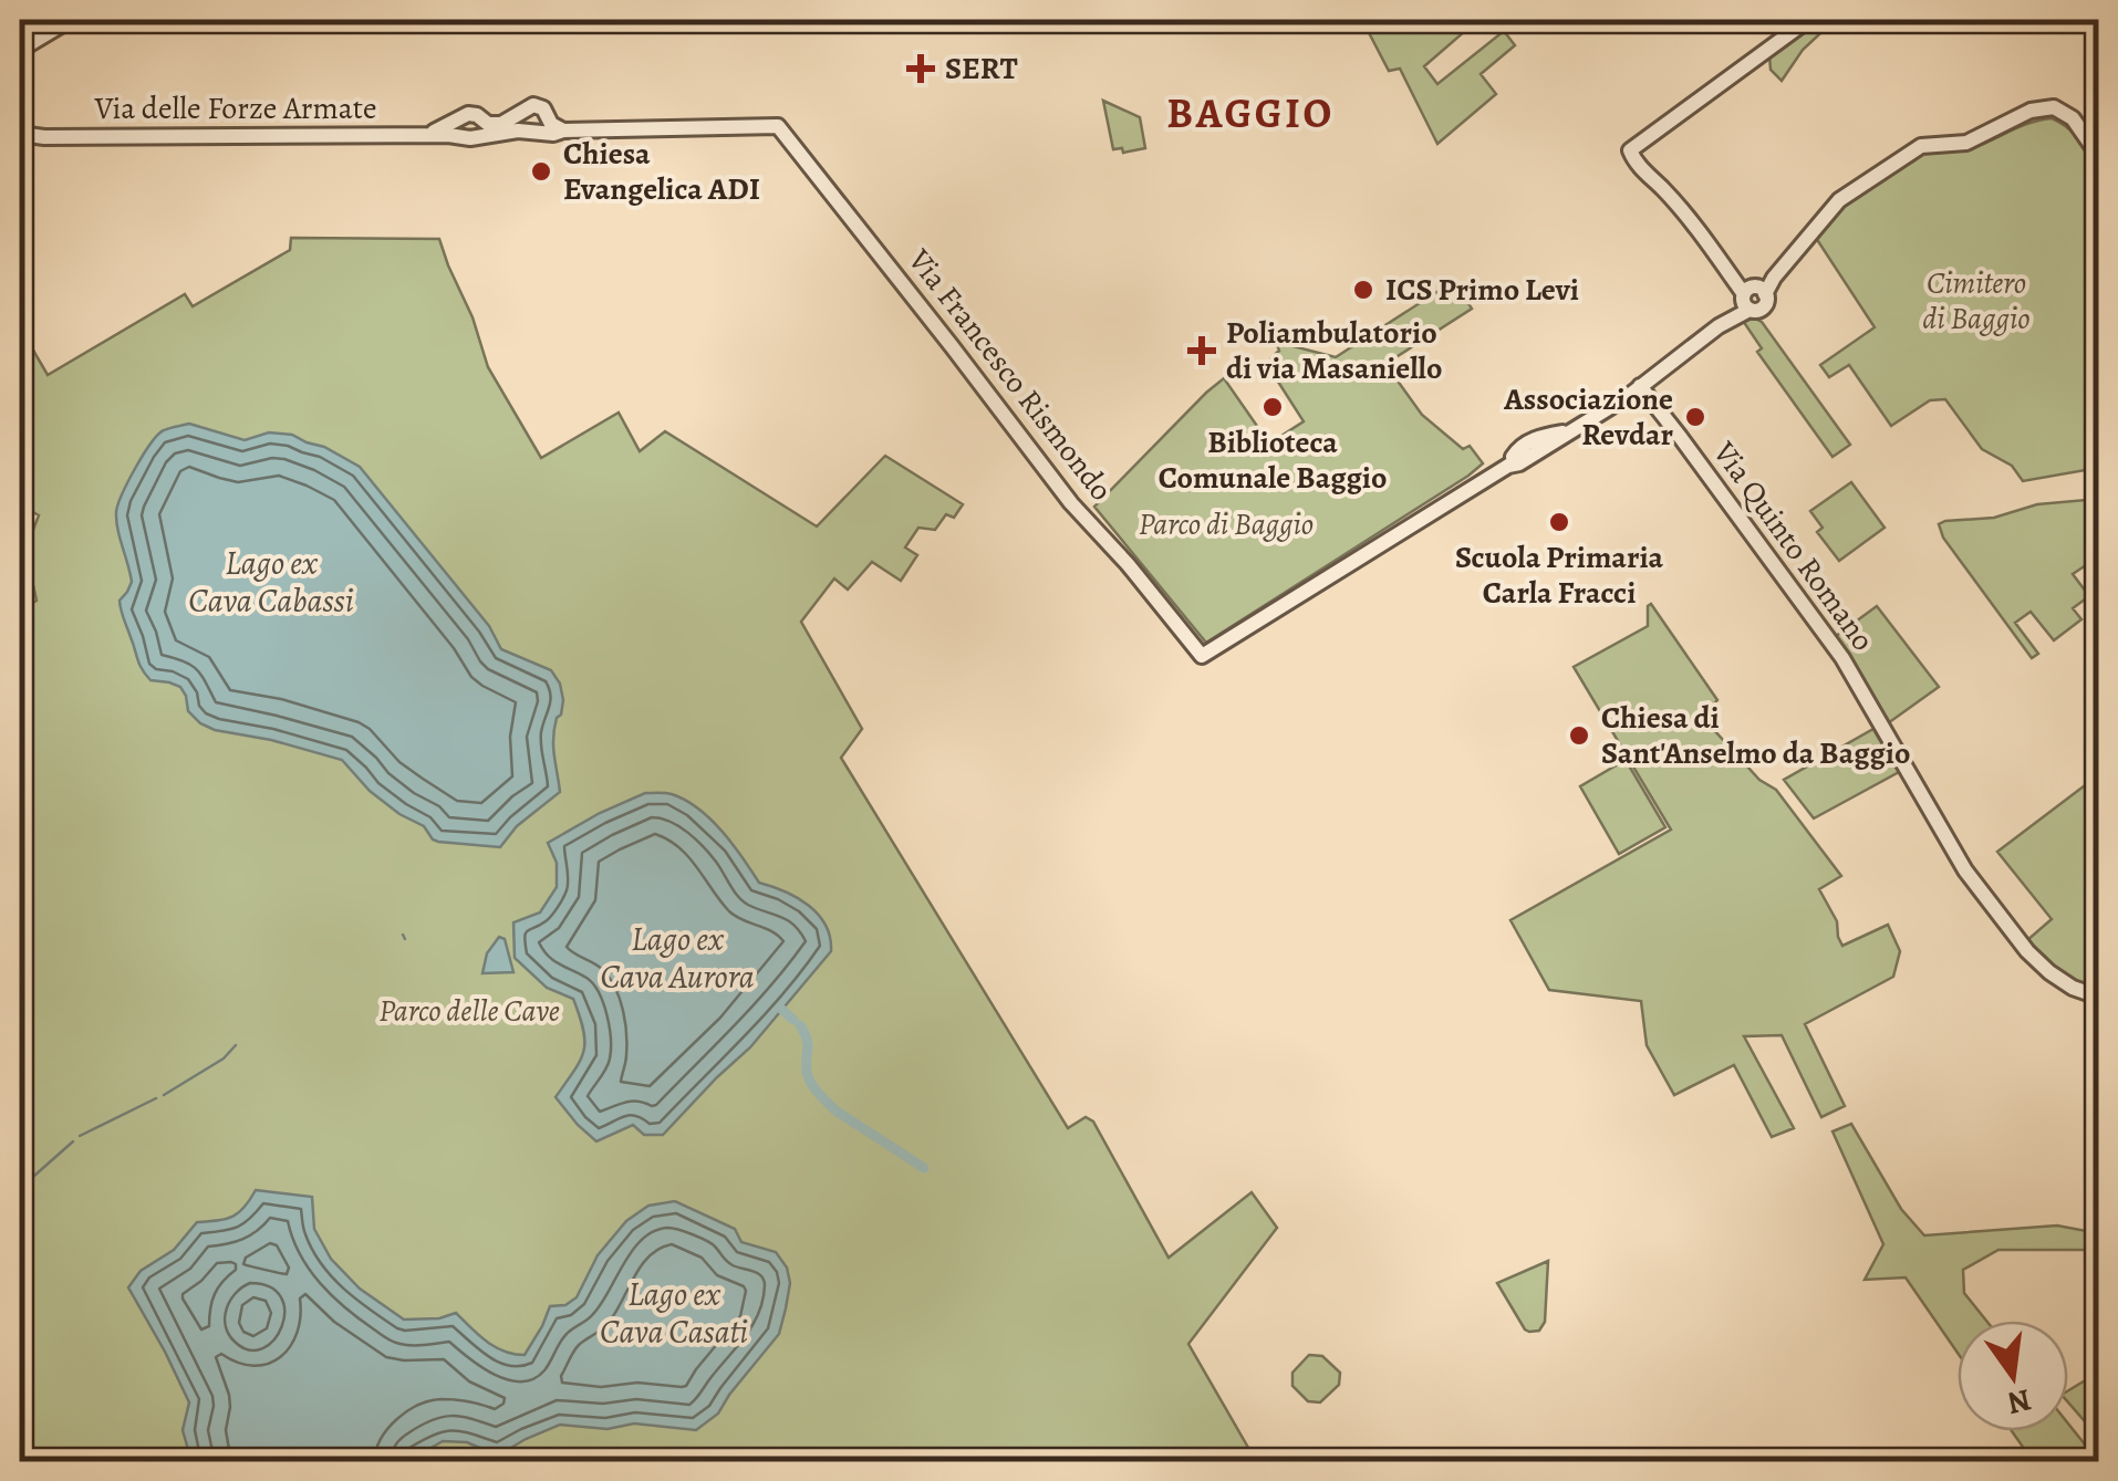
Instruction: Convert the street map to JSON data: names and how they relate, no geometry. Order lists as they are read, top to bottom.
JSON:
{
  "streets": {
    "street": ["Via delle Forze Armate", "Via Francesco Rismondo", "Via Quinto Romano"]
  },
  "crossings": [
    ["Via delle Forze Armate", "Via Francesco Rismondo"],
    ["Via Francesco Rismondo", "Via Quinto Romano"]
  ],
  "districts": ["BAGGIO"],
  "water": ["Lago ex Cava Cabassi", "Lago ex Cava Aurora", "Lago ex Cava Casati"],
  "parks": ["Cimitero di Baggio", "Parco di Baggio", "Parco delle Cave"],
  "places": {
    "health": ["SERT", "Poliambulatorio di via Masaniello"],
    "other": [
      "Chiesa Evangelica ADI",
      "ICS Primo Levi",
      "Biblioteca Comunale Baggio",
      "Associazione Revdar",
      "Scuola Primaria Carla Fracci",
      "Chiesa di Sant'Anselmo da Baggio"
    ]
  },
  "north": "bottom"
}
